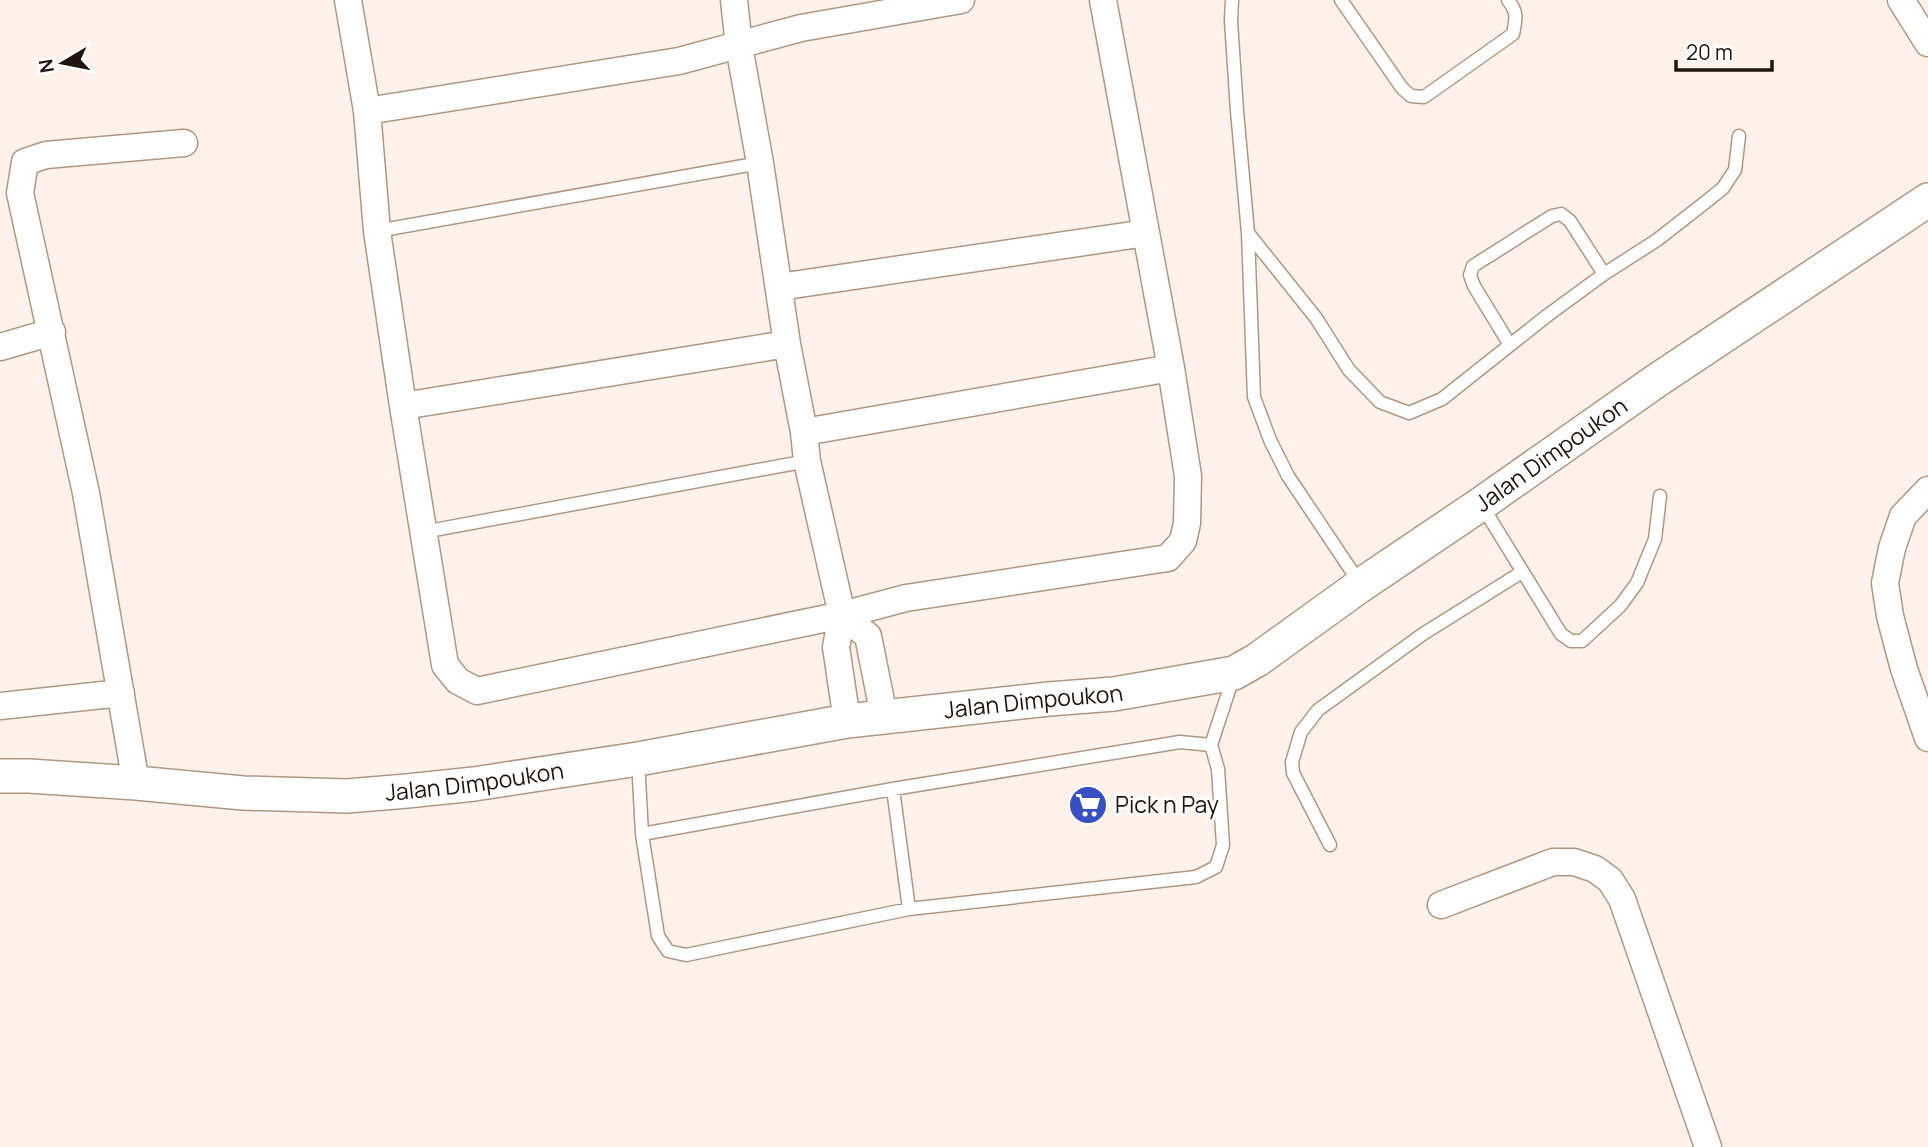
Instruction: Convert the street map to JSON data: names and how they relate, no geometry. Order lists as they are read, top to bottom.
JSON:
{
  "streets": {
    "street": ["Jalan Dimpoukon"]
  },
  "places": {
    "supermarket": ["Pick n Pay"]
  },
  "scale_bar": "20 m",
  "north": "left"
}
